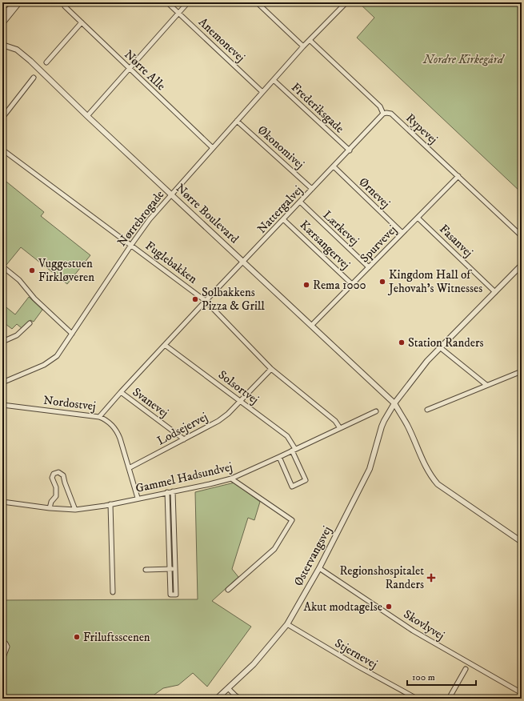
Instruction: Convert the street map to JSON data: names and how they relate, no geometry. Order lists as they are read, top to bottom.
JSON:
{
  "streets": {
    "street": [
      "Anemonevej",
      "Nørre Alle",
      "Frederiksgade",
      "Rypevej",
      "Økonomivej",
      "Ørnevej",
      "Nattergalvej",
      "Nørre Boulevard",
      "Nørrebrogade",
      "Lærkevej",
      "Fasanvej",
      "Spurvevej",
      "Kærsangervej",
      "Fuglebakken",
      "Solsortvej",
      "Svanevej",
      "Nordostvej",
      "Lodsejervej",
      "Gammel Hadsundvej",
      "Østervangsvej",
      "Skovlyvej",
      "Stjernevej"
    ]
  },
  "crossings": [
    ["Anemonevej", "Nørrebrogade"],
    ["Nørre Alle", "Nørrebrogade"],
    ["Frederiksgade", "Nattergalvej"],
    ["Frederiksgade", "Nørrebrogade"],
    ["Rypevej", "Nattergalvej"],
    ["Rypevej", "Nørrebrogade"],
    ["Rypevej", "Spurvevej"],
    ["Økonomivej", "Nattergalvej"],
    ["Økonomivej", "Nørrebrogade"],
    ["Ørnevej", "Nattergalvej"],
    ["Ørnevej", "Spurvevej"],
    ["Nattergalvej", "Nørre Boulevard"],
    ["Nattergalvej", "Lærkevej"],
    ["Nattergalvej", "Kærsangervej"],
    ["Nattergalvej", "Fuglebakken"],
    ["Nattergalvej", "Solsortvej"],
    ["Nattergalvej", "Svanevej"],
    ["Nattergalvej", "Nordostvej"],
    ["Nørre Boulevard", "Nørrebrogade"],
    ["Nørre Boulevard", "Spurvevej"],
    ["Nørre Boulevard", "Østervangsvej"],
    ["Nørrebrogade", "Fuglebakken"],
    ["Lærkevej", "Spurvevej"],
    ["Fasanvej", "Spurvevej"],
    ["Fasanvej", "Østervangsvej"],
    ["Spurvevej", "Kærsangervej"],
    ["Fuglebakken", "Gammel Hadsundvej"],
    ["Solsortvej", "Lodsejervej"],
    ["Solsortvej", "Gammel Hadsundvej"],
    ["Svanevej", "Lodsejervej"],
    ["Nordostvej", "Lodsejervej"],
    ["Nordostvej", "Gammel Hadsundvej"],
    ["Østervangsvej", "Skovlyvej"],
    ["Østervangsvej", "Stjernevej"]
  ],
  "parks": ["Nordre Kirkegård"],
  "places": {
    "other": [
      "Vuggestuen Firkløveren",
      "Kingdom Hall of Jehovah's Witnesses",
      "Rema 1000",
      "Solbakkens Pizza & Grill",
      "Station Randers",
      "Akut modtagelse",
      "Friluftsscenen"
    ],
    "health": ["Regionshospitalet Randers"]
  },
  "scale_bar": "100 m"
}
